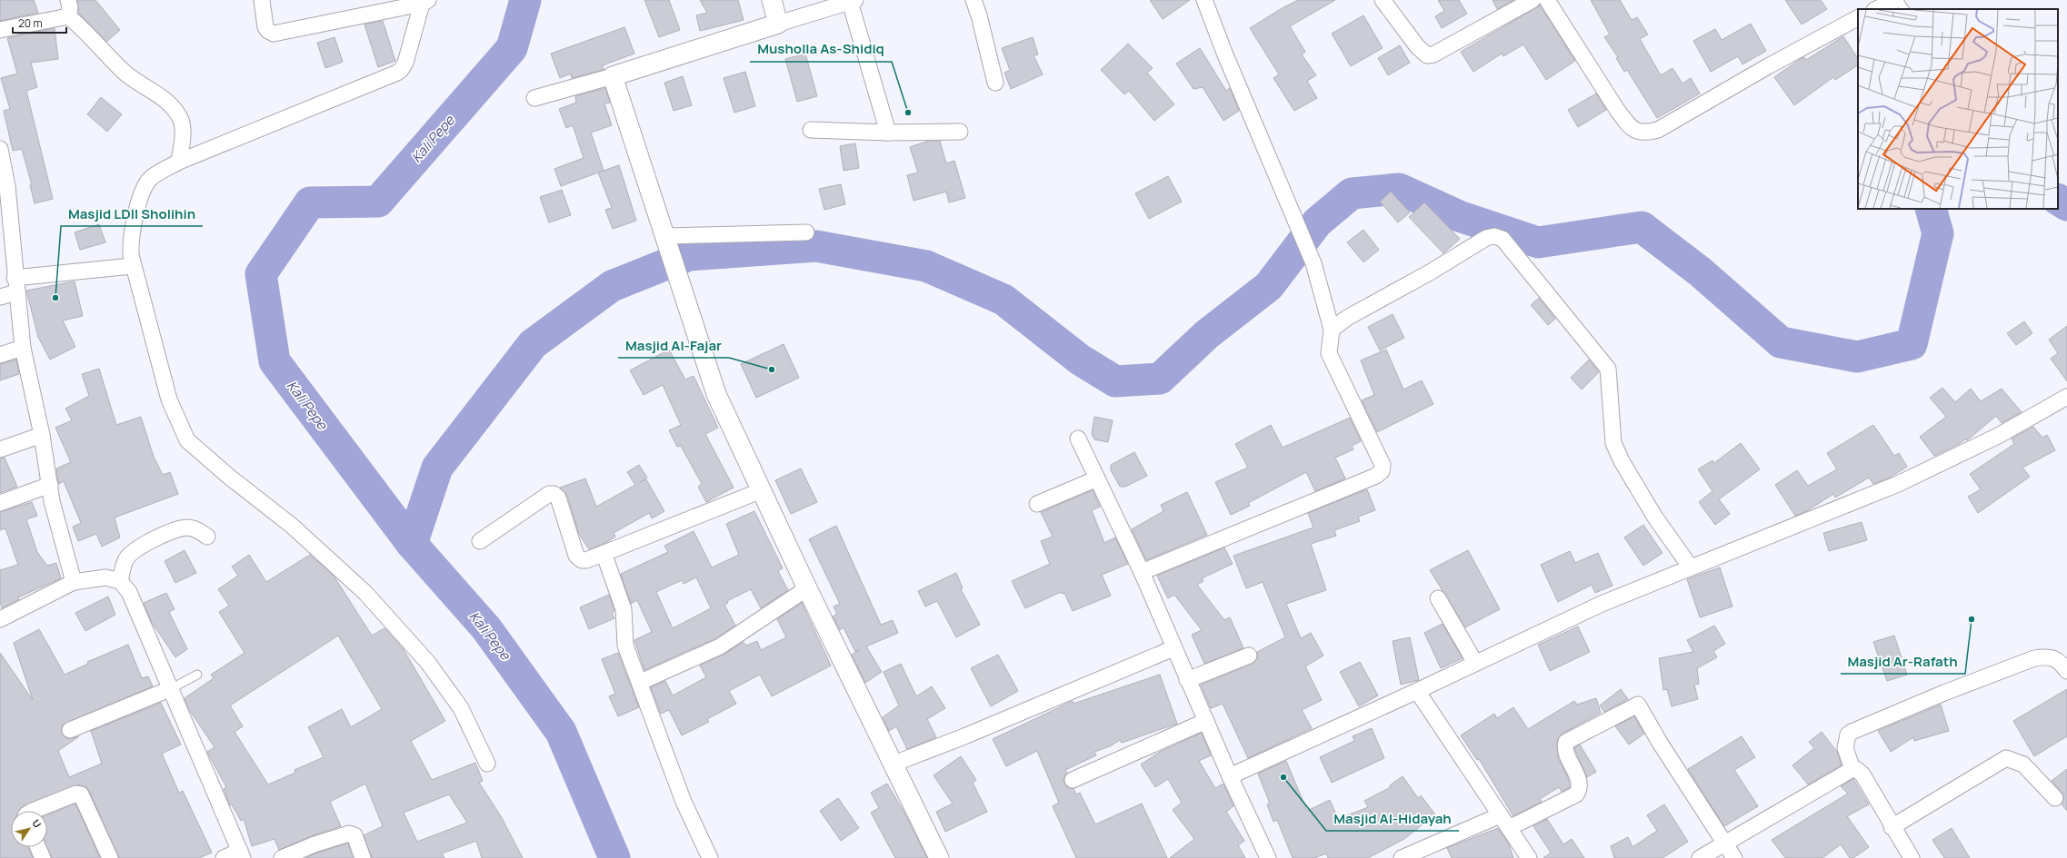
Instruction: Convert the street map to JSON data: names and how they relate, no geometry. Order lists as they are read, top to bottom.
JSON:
{
  "water": ["Kali Pepe"],
  "places": [
    "Musholla As-Shidiq",
    "Masjid LDII Sholihin",
    "Masjid Al-Fajar",
    "Masjid Ar-Rafath",
    "Masjid Al-Hidayah"
  ],
  "scale_bar": "20 m",
  "north": "top right"
}
